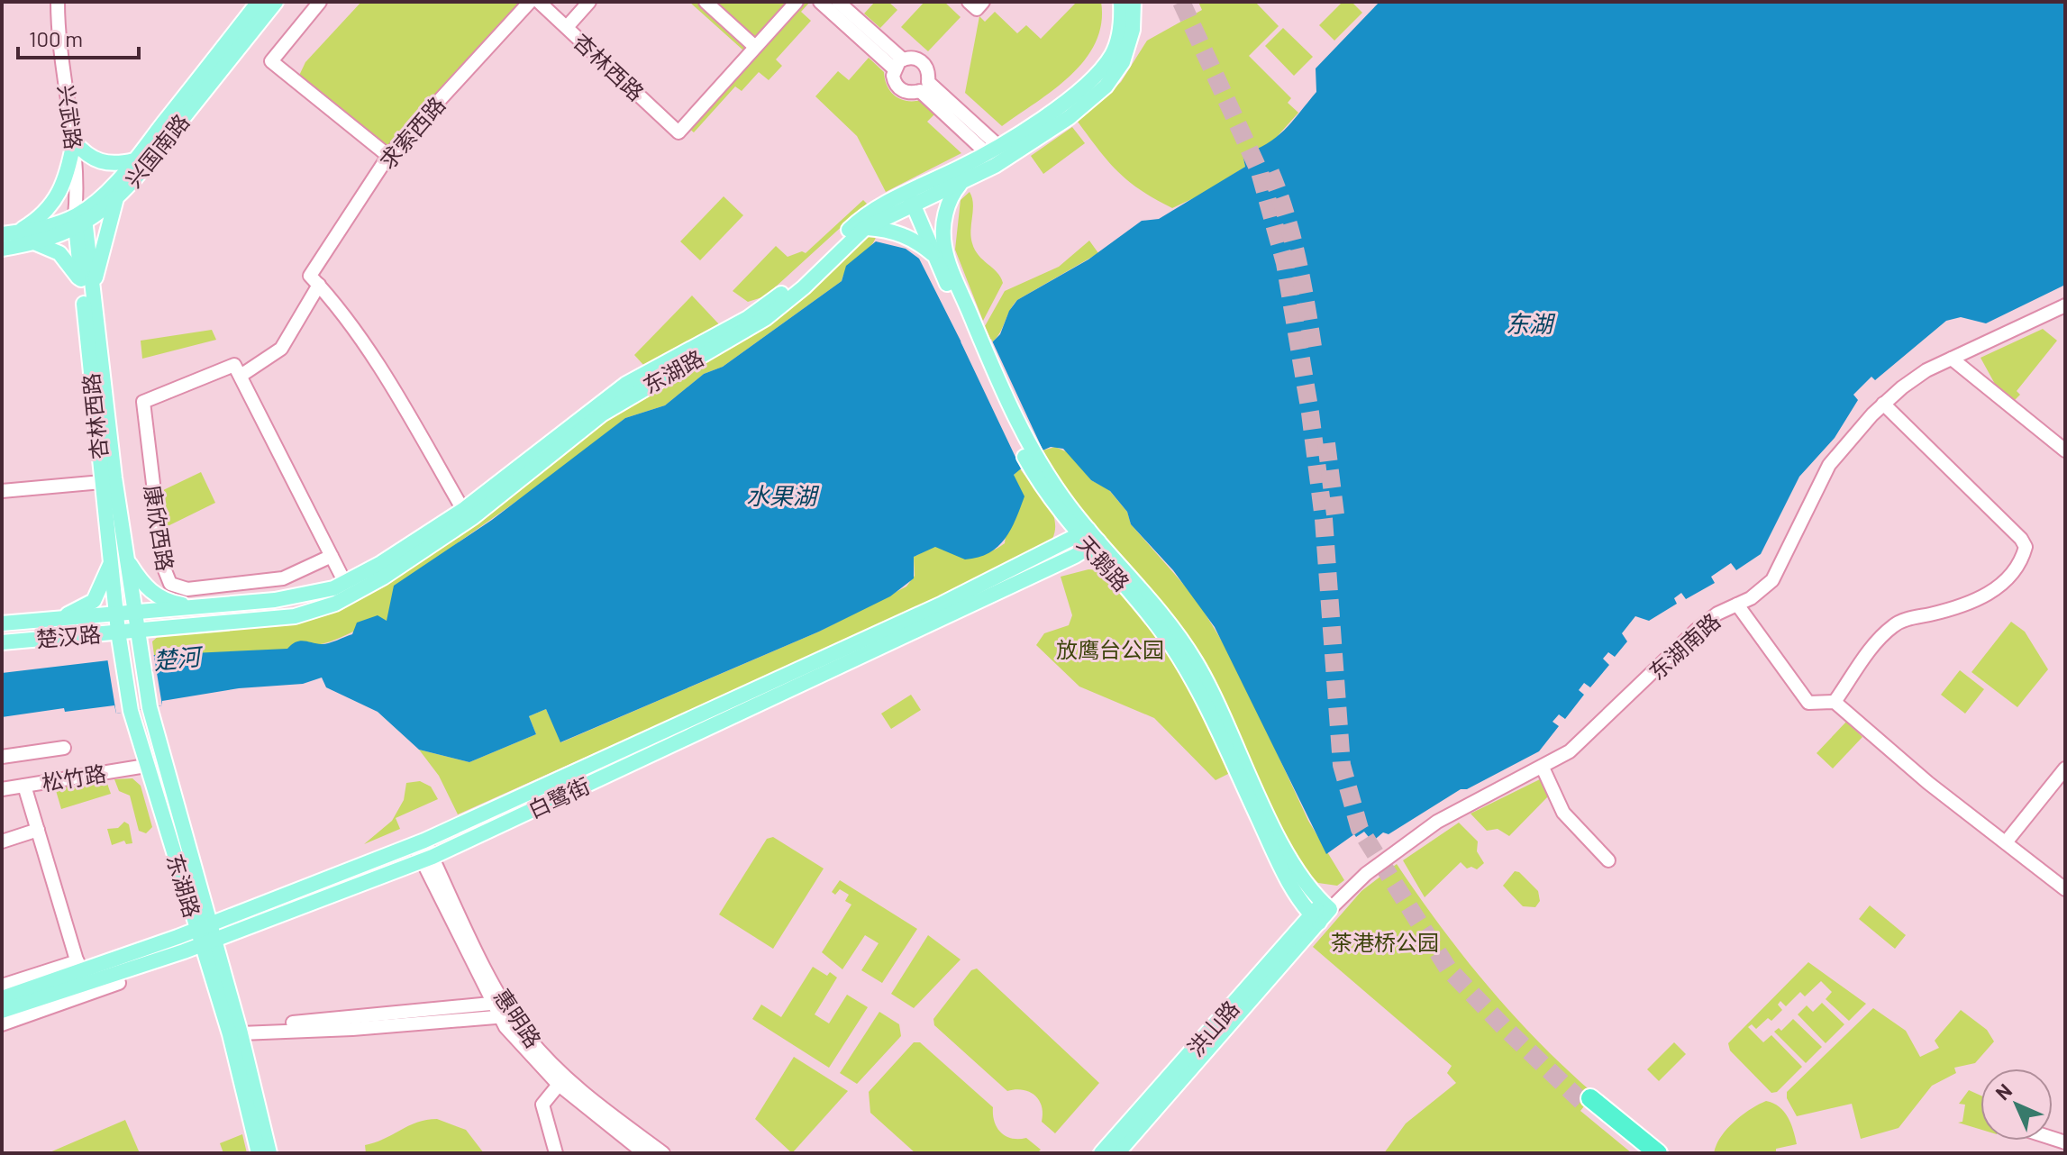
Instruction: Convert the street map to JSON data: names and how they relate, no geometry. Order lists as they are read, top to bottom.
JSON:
{
  "streets": {
    "main road": [
      "杏林西路",
      "兴国南路",
      "东湖路",
      "天鹅路",
      "楚汉路",
      "白鹭街",
      "洪山路"
    ],
    "street": [
      "兴武路",
      "求索西路",
      "康欣西路",
      "东湖南路",
      "松竹路",
      "惠明路"
    ]
  },
  "crossings": [
    ["杏林西路", "兴武路"],
    ["杏林西路", "兴国南路"],
    ["杏林西路", "东湖路"],
    ["杏林西路", "楚汉路"],
    ["兴武路", "兴国南路"],
    ["求索西路", "康欣西路"],
    ["东湖路", "天鹅路"],
    ["东湖路", "楚汉路"],
    ["东湖路", "松竹路"],
    ["东湖路", "白鹭街"],
    ["天鹅路", "东湖南路"],
    ["天鹅路", "白鹭街"],
    ["天鹅路", "洪山路"],
    ["东湖南路", "洪山路"],
    ["白鹭街", "惠明路"]
  ],
  "water": ["东湖", "水果湖", "楚河"],
  "parks": ["放鹰台公园", "茶港桥公园"],
  "scale_bar": "100 m",
  "north": "top left"
}
